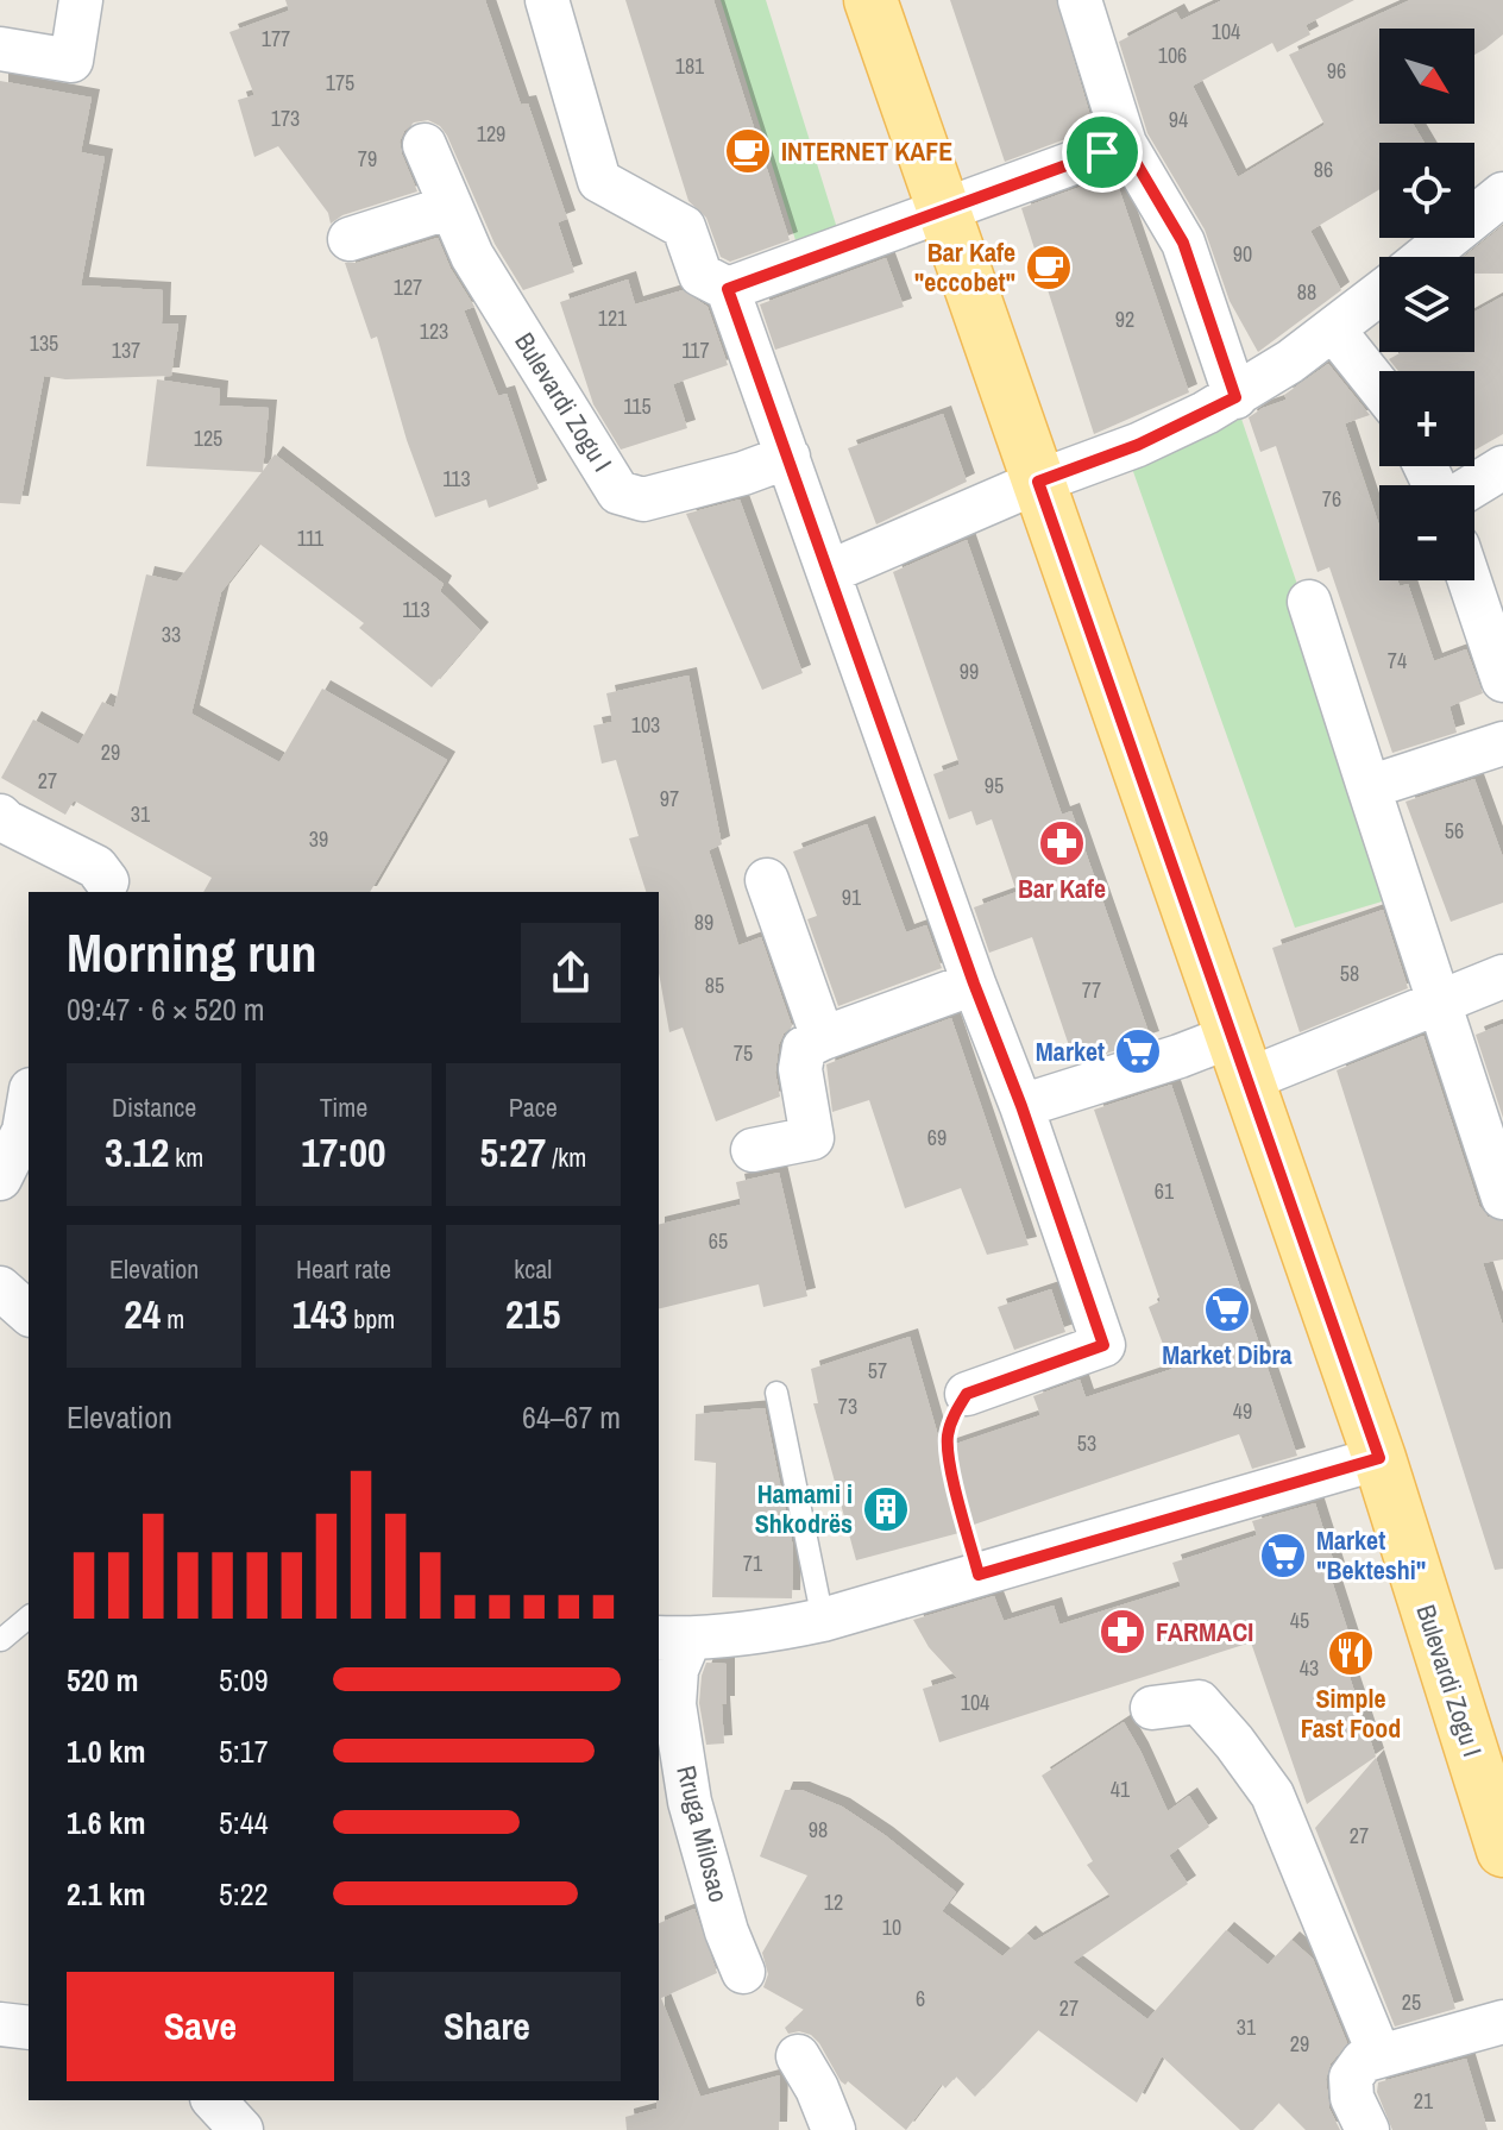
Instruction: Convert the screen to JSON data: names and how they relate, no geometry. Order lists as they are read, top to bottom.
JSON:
{
  "streets": {
    "main road": ["Bulevardi Zogu I"],
    "street": ["Rruga Milosao"]
  },
  "places": {
    "cafe": ["INTERNET KAFE", "Bar Kafe \"eccobet\""],
    "pharmacy": ["Bar Kafe", "FARMACI"],
    "supermarket": ["Market", "Market Dibra", "Market \"Bekteshi\""],
    "building": ["Hamami i Shkodrës"],
    "restaurant": ["Simple Fast Food"]
  },
  "house_numbers": [
    "104",
    "177",
    "106",
    "181",
    "96",
    "175",
    "173",
    "94",
    "129",
    "79",
    "86",
    "90",
    "127",
    "88",
    "121",
    "92",
    "123",
    "135",
    "137",
    "117",
    "115",
    "125",
    "113",
    "76",
    "111",
    "113",
    "33",
    "74",
    "99",
    "103",
    "29",
    "27",
    "95",
    "97",
    "31",
    "56",
    "39",
    "91",
    "89",
    "58",
    "85",
    "77",
    "75",
    "69",
    "61",
    "65",
    "57",
    "73",
    "49",
    "53",
    "71",
    "45",
    "43",
    "104",
    "41",
    "98",
    "27",
    "12",
    "10",
    "6",
    "25",
    "27",
    "31",
    "29",
    "21"
  ],
  "north": "bottom right",
  "page": {
    "map_buttons": ["+", "−"],
    "heading": ["Morning run", "09:47 · 6 × 520 m"],
    "stats": [
      ["Distance", "3.12 km"],
      ["Time", "17:00"],
      ["Pace", "5:27 /km"],
      ["Elevation", "24 m"],
      ["Heart rate", "143 bpm"],
      ["kcal", "215"]
    ],
    "chart": ["Elevation", "64–67 m"],
    "list": [
      {
        "name": "520 m",
        "note": "5:09"
      },
      {
        "name": "1.0 km",
        "note": "5:17"
      },
      {
        "name": "1.6 km",
        "note": "5:44"
      },
      {
        "name": "2.1 km",
        "note": "5:22"
      }
    ],
    "buttons": ["Save", "Share"]
  }
}
